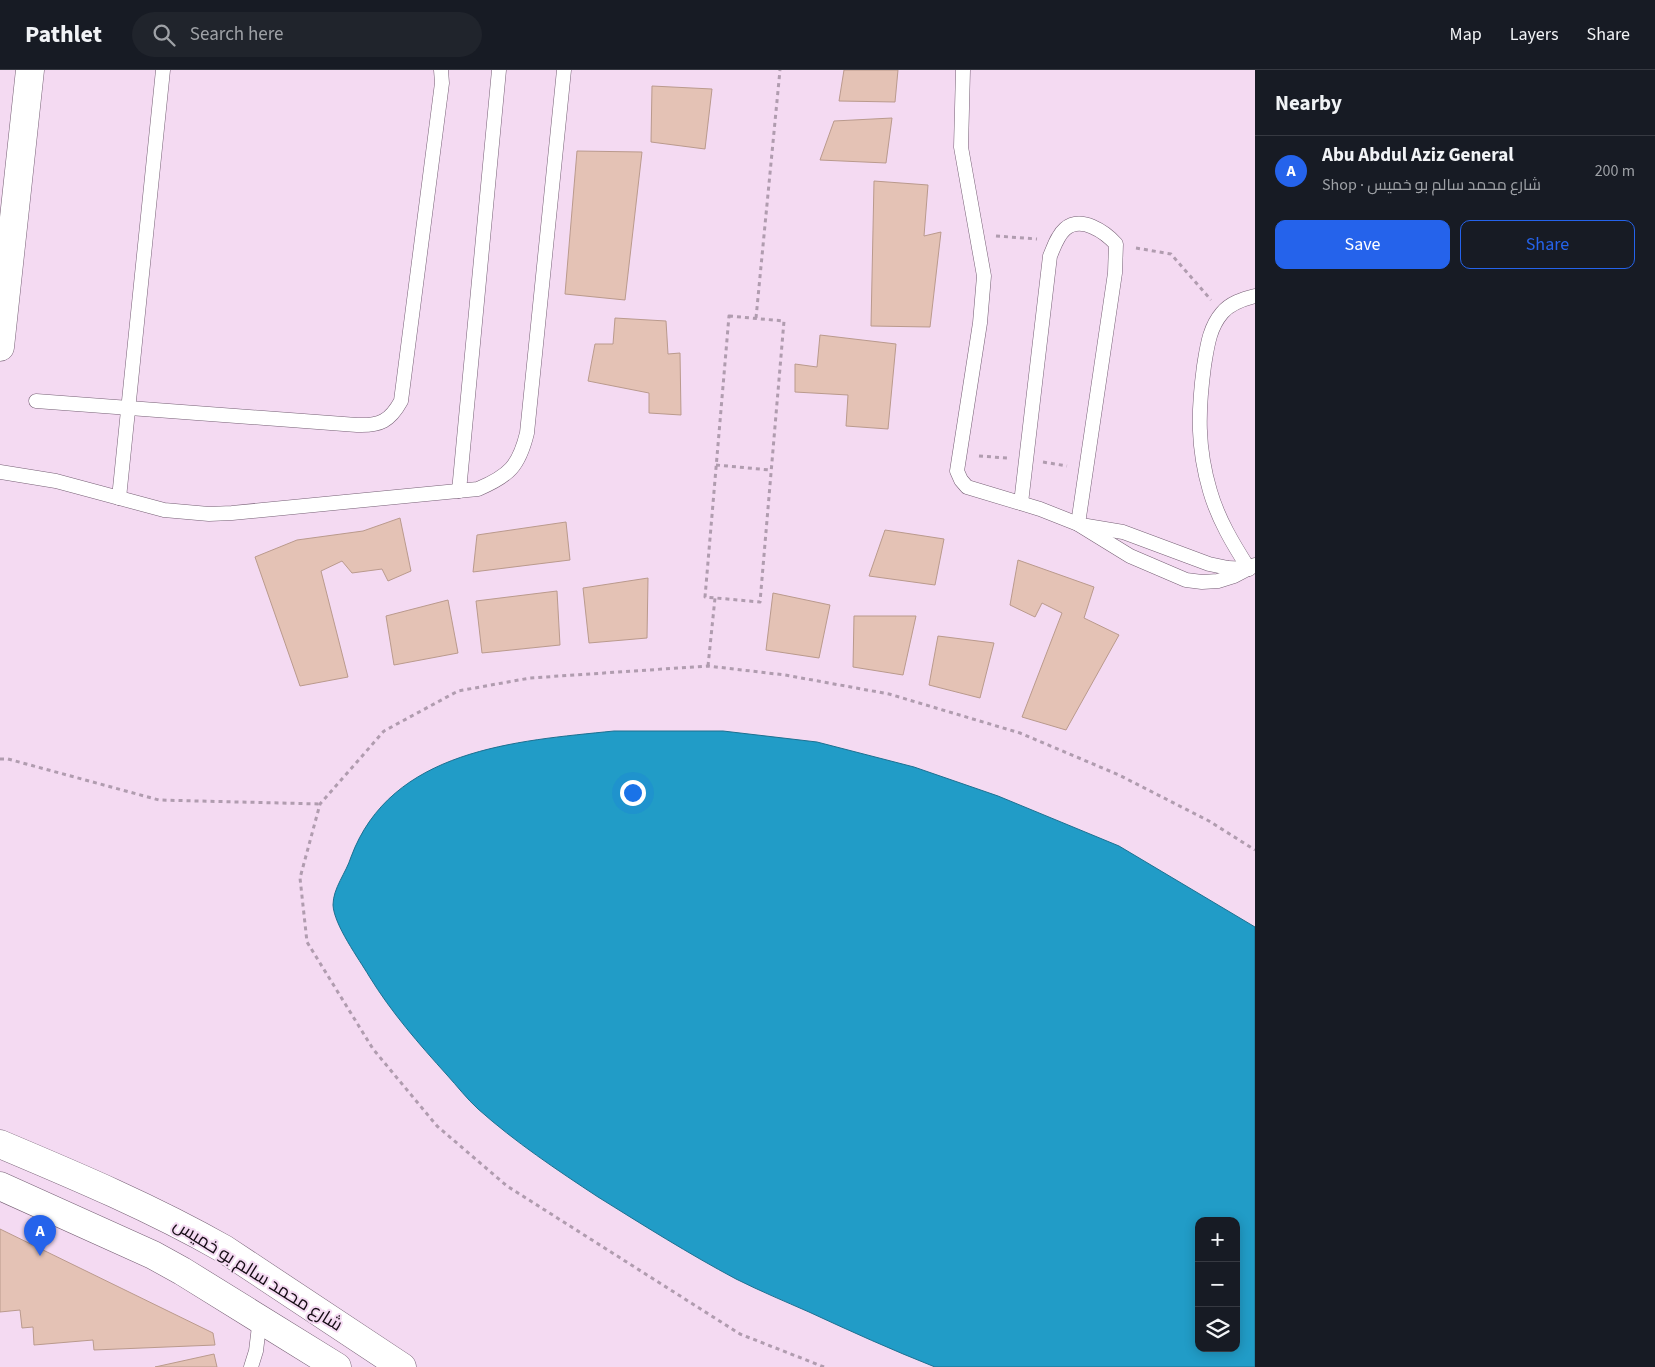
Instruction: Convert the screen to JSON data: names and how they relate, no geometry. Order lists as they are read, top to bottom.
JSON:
{
  "streets": {
    "main road": ["شارع محمد سالم بو خميس"]
  },
  "page": {
    "header": "Pathlet",
    "search": "Search here",
    "nav": ["Map", "Layers", "Share"],
    "heading": "Nearby",
    "list": [
      {
        "mark": "A",
        "name": "Abu Abdul Aziz General",
        "note": "Shop · شارع محمد سالم بو خميس",
        "value": "200 m"
      }
    ],
    "buttons": ["Save", "Share"],
    "pins": "A",
    "map_buttons": ["+", "−"]
  }
}
